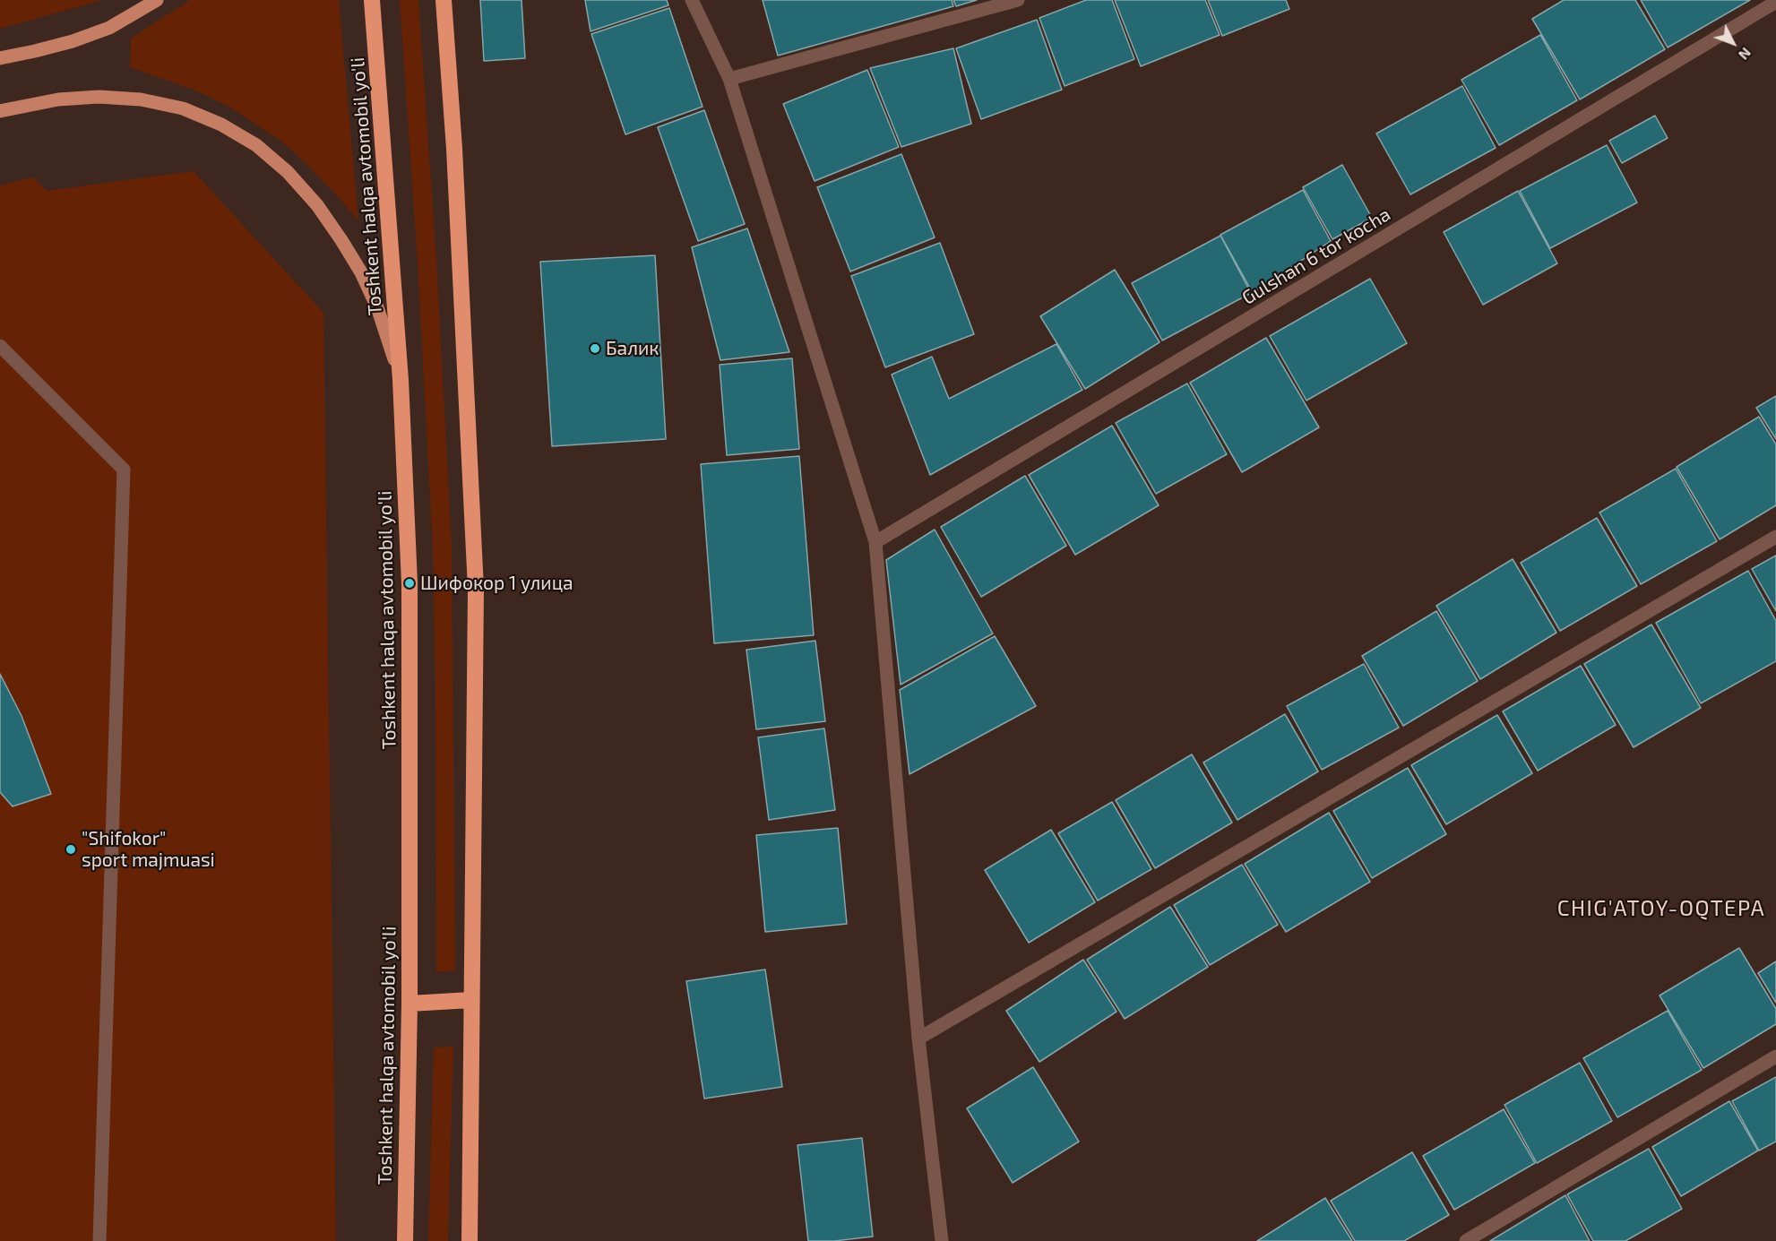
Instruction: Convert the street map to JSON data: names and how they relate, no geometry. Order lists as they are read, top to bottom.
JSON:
{
  "streets": {
    "highway": ["Toshkent halqa avtomobil yo'li"],
    "street": ["Gulshan 6 tor kocha"]
  },
  "districts": ["CHIG'ATOY-OQTEPA"],
  "places": ["Балик", "Шифокор 1 улица", "\"Shifokor\" sport majmuasi"],
  "north": "bottom right"
}
